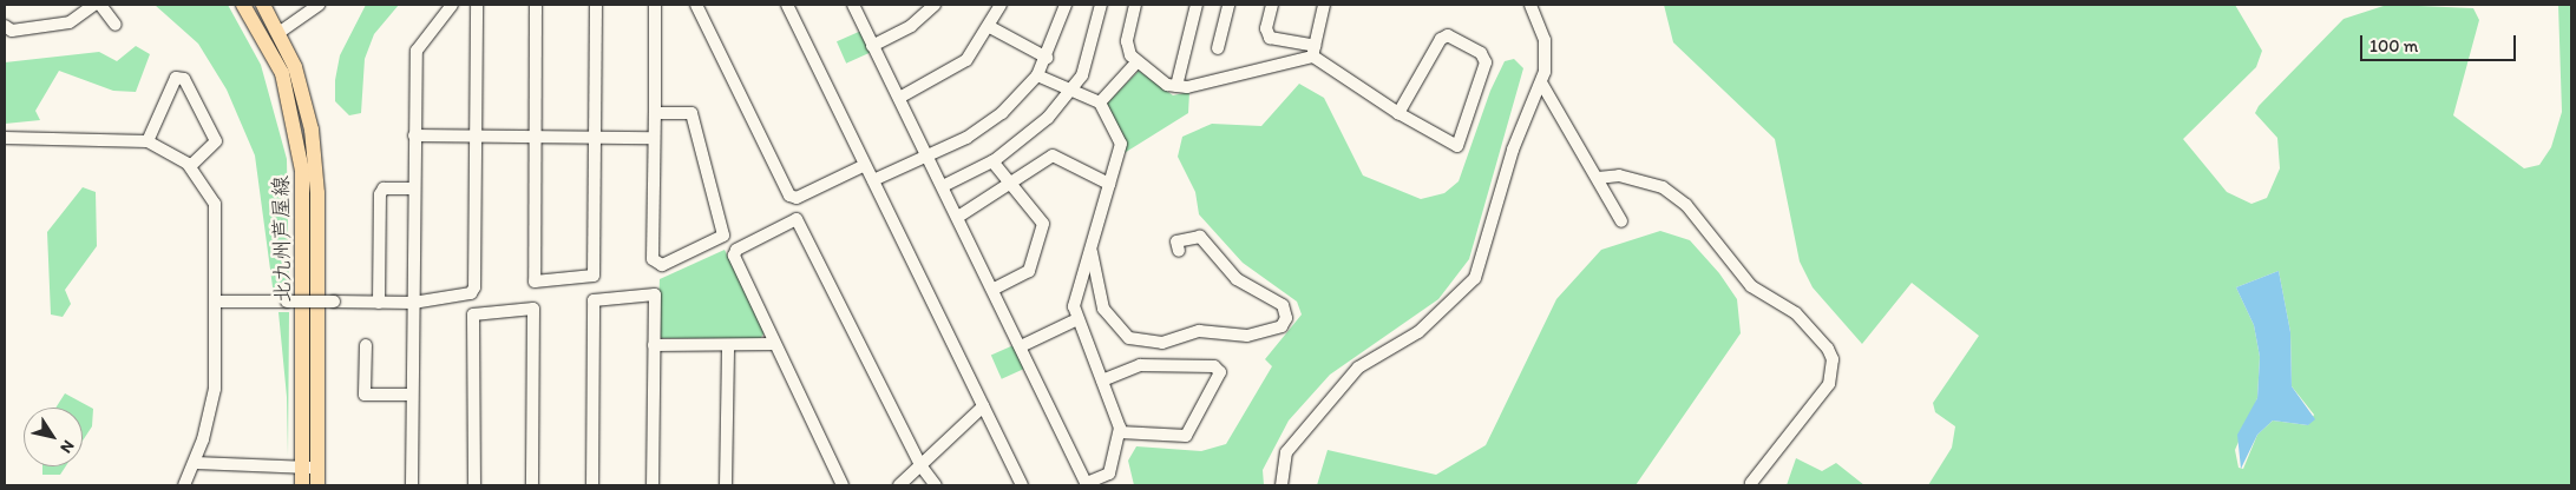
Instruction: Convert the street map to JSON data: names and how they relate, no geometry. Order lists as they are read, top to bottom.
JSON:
{
  "streets": {
    "main road": ["北九州芦屋線"]
  },
  "scale_bar": "100 m",
  "north": "bottom right"
}
